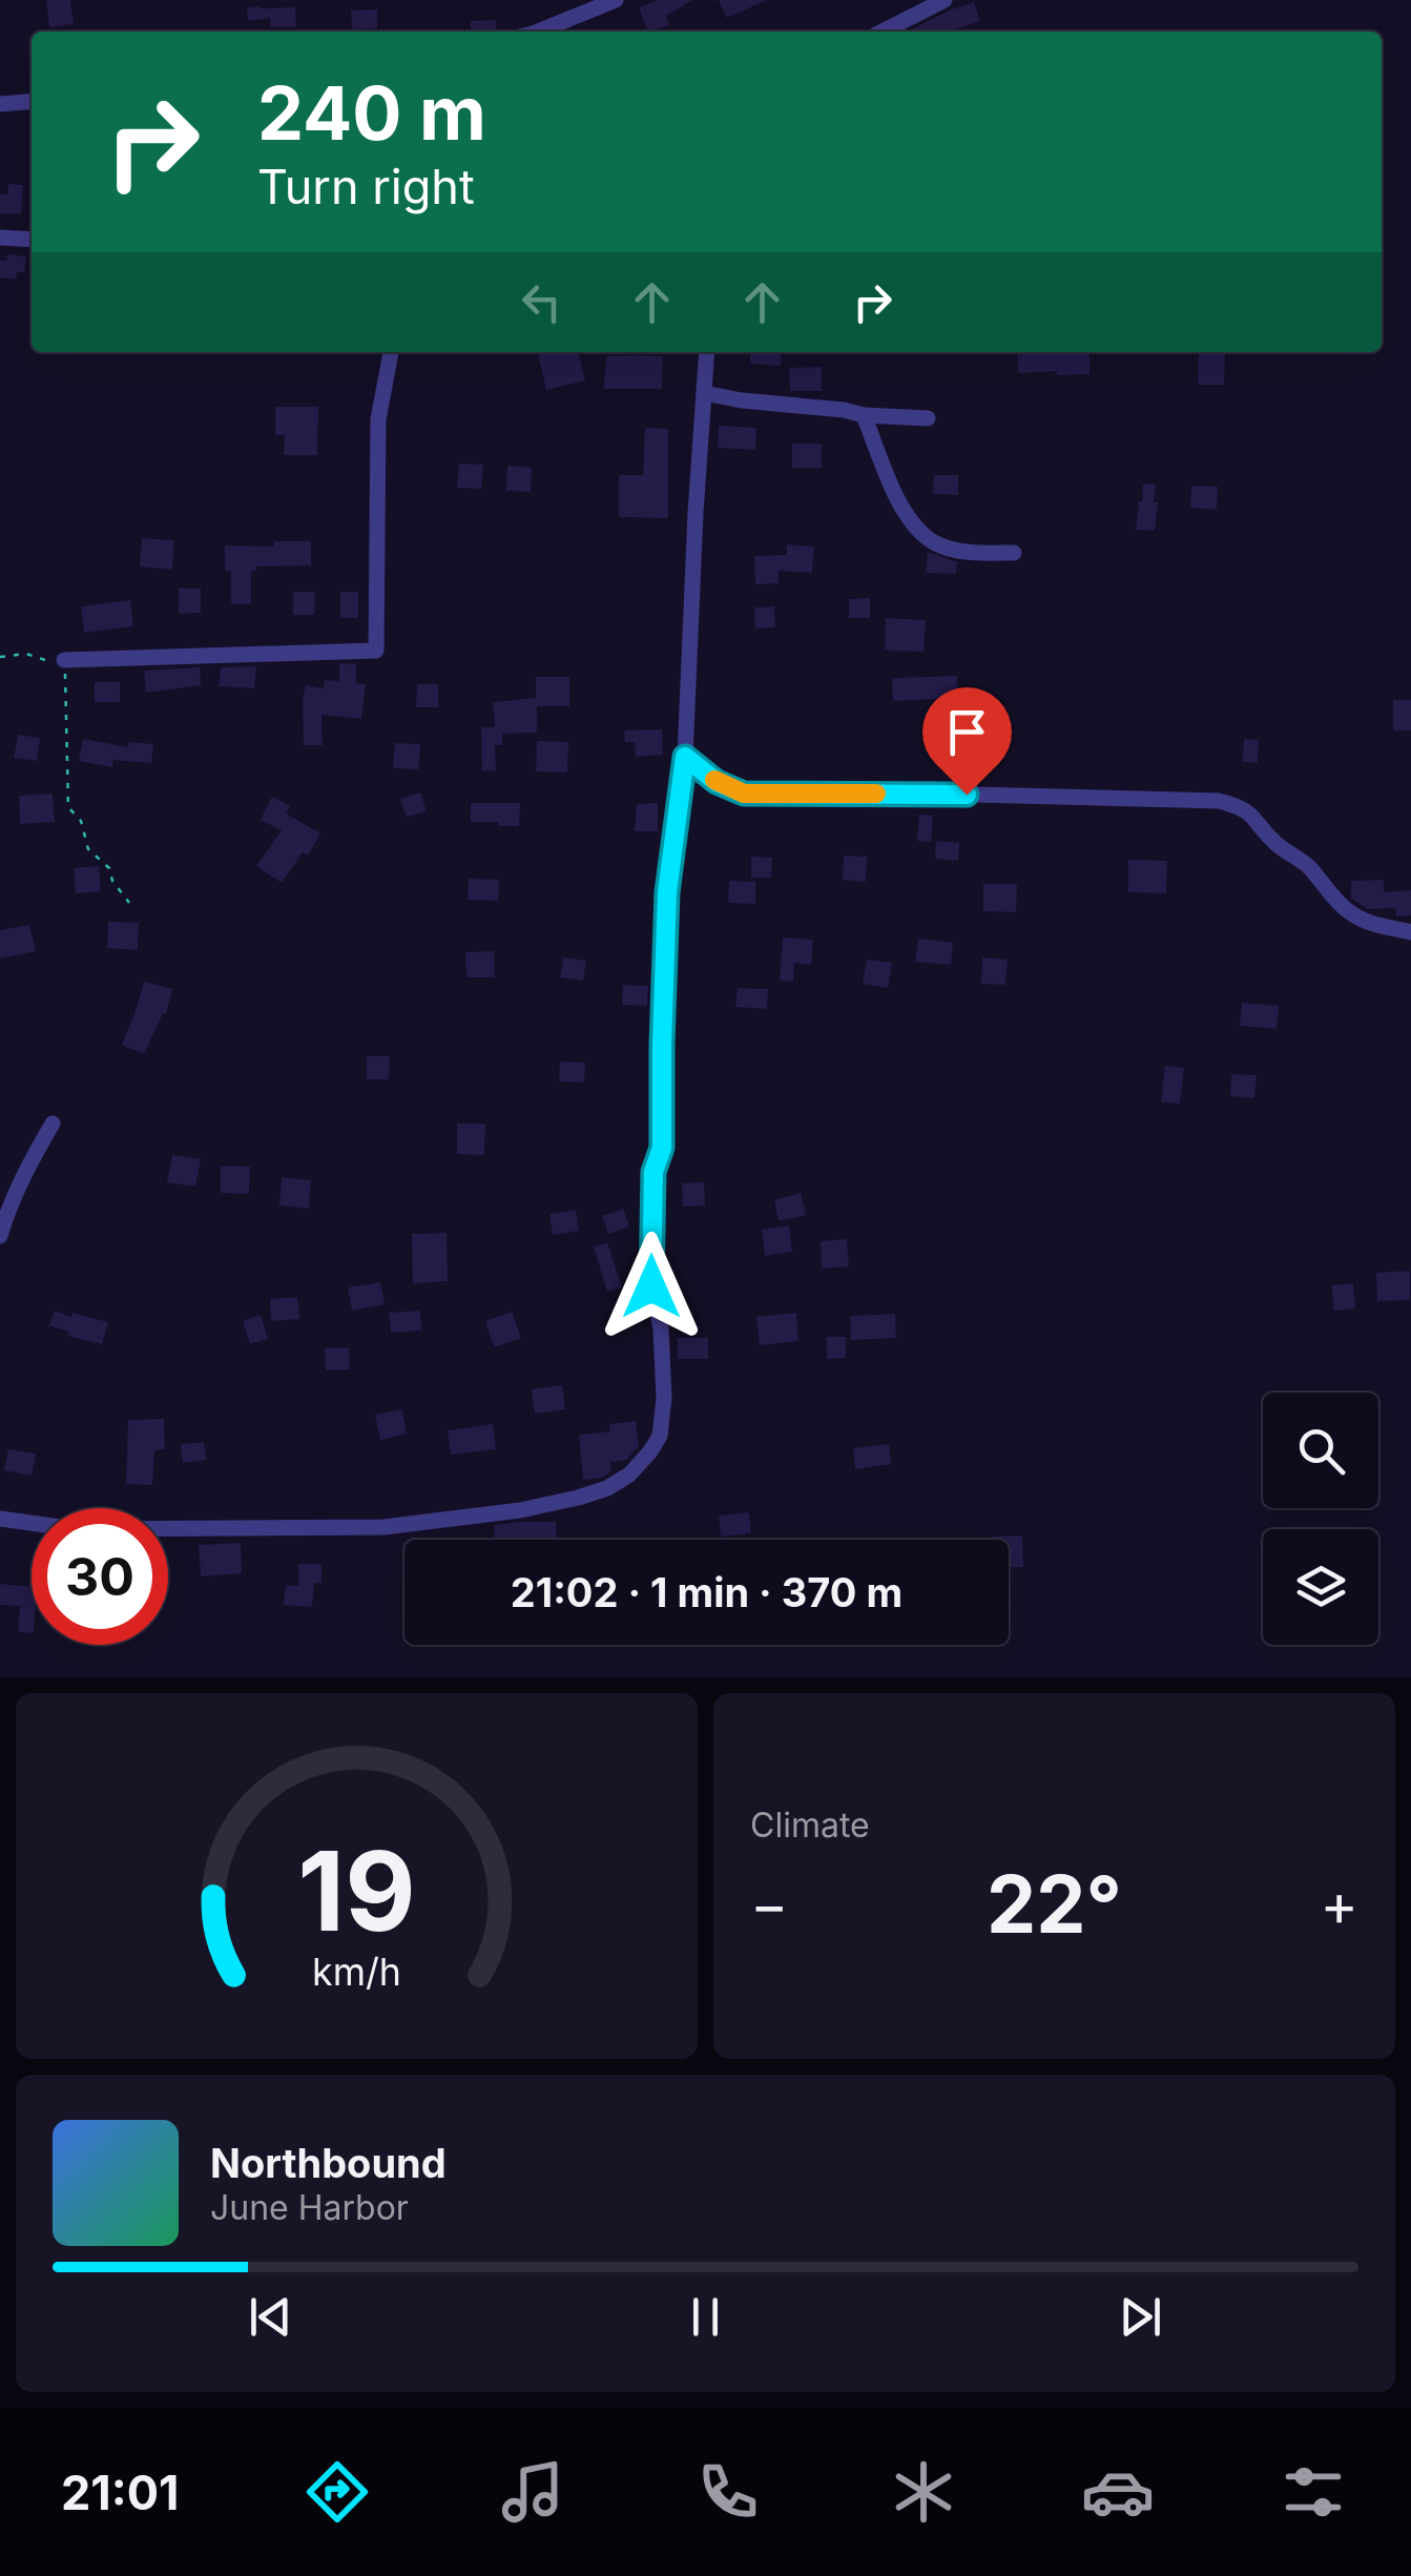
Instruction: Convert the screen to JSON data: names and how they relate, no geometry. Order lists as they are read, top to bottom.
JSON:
{
  "page": {
    "turn": ["240 m", "Turn right"],
    "limit": "30",
    "trip": "21:02 · 1 min · 370 m",
    "tile": "Climate",
    "heat": ["−", "22°", "+"],
    "song": ["Northbound", "June Harbor"],
    "tabs": "21:01",
    "gauge": ["19", "km/h"]
  }
}
